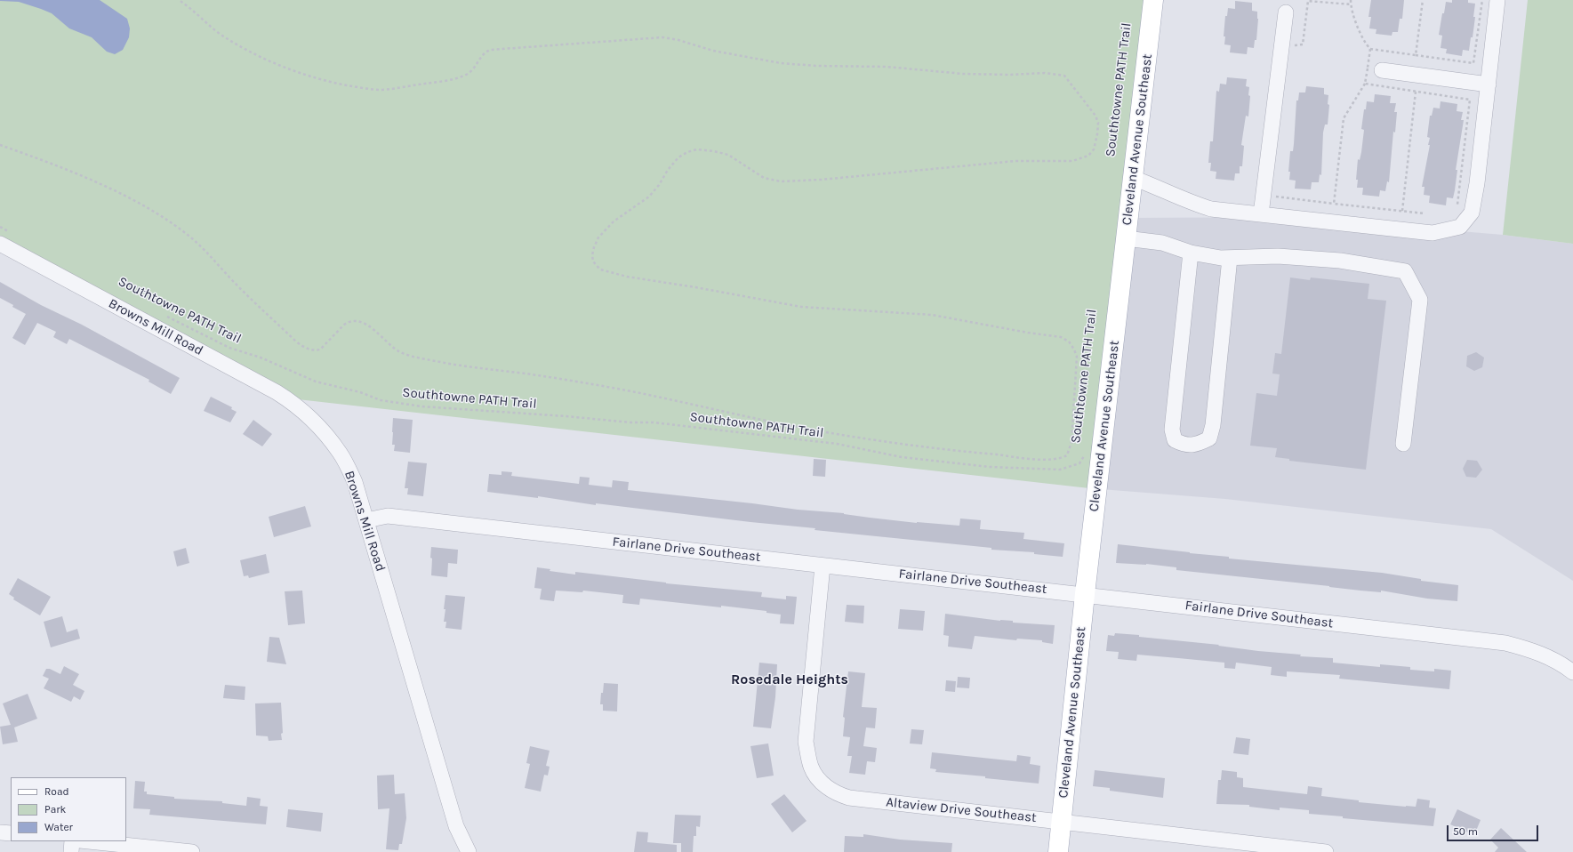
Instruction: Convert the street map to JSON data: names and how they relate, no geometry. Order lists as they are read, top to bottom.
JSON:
{
  "streets": {
    "main road": ["Cleveland Avenue Southeast"],
    "street": ["Browns Mill Road", "Fairlane Drive Southeast", "Altaview Drive Southeast"],
    "path": ["Southtowne PATH Trail"]
  },
  "crossings": [
    ["Cleveland Avenue Southeast", "Fairlane Drive Southeast"],
    ["Cleveland Avenue Southeast", "Altaview Drive Southeast"],
    ["Browns Mill Road", "Fairlane Drive Southeast"],
    ["Fairlane Drive Southeast", "Altaview Drive Southeast"]
  ],
  "districts": ["Rosedale Heights"],
  "legend": ["Road", "Park", "Water"],
  "scale_bar": "50 m"
}
